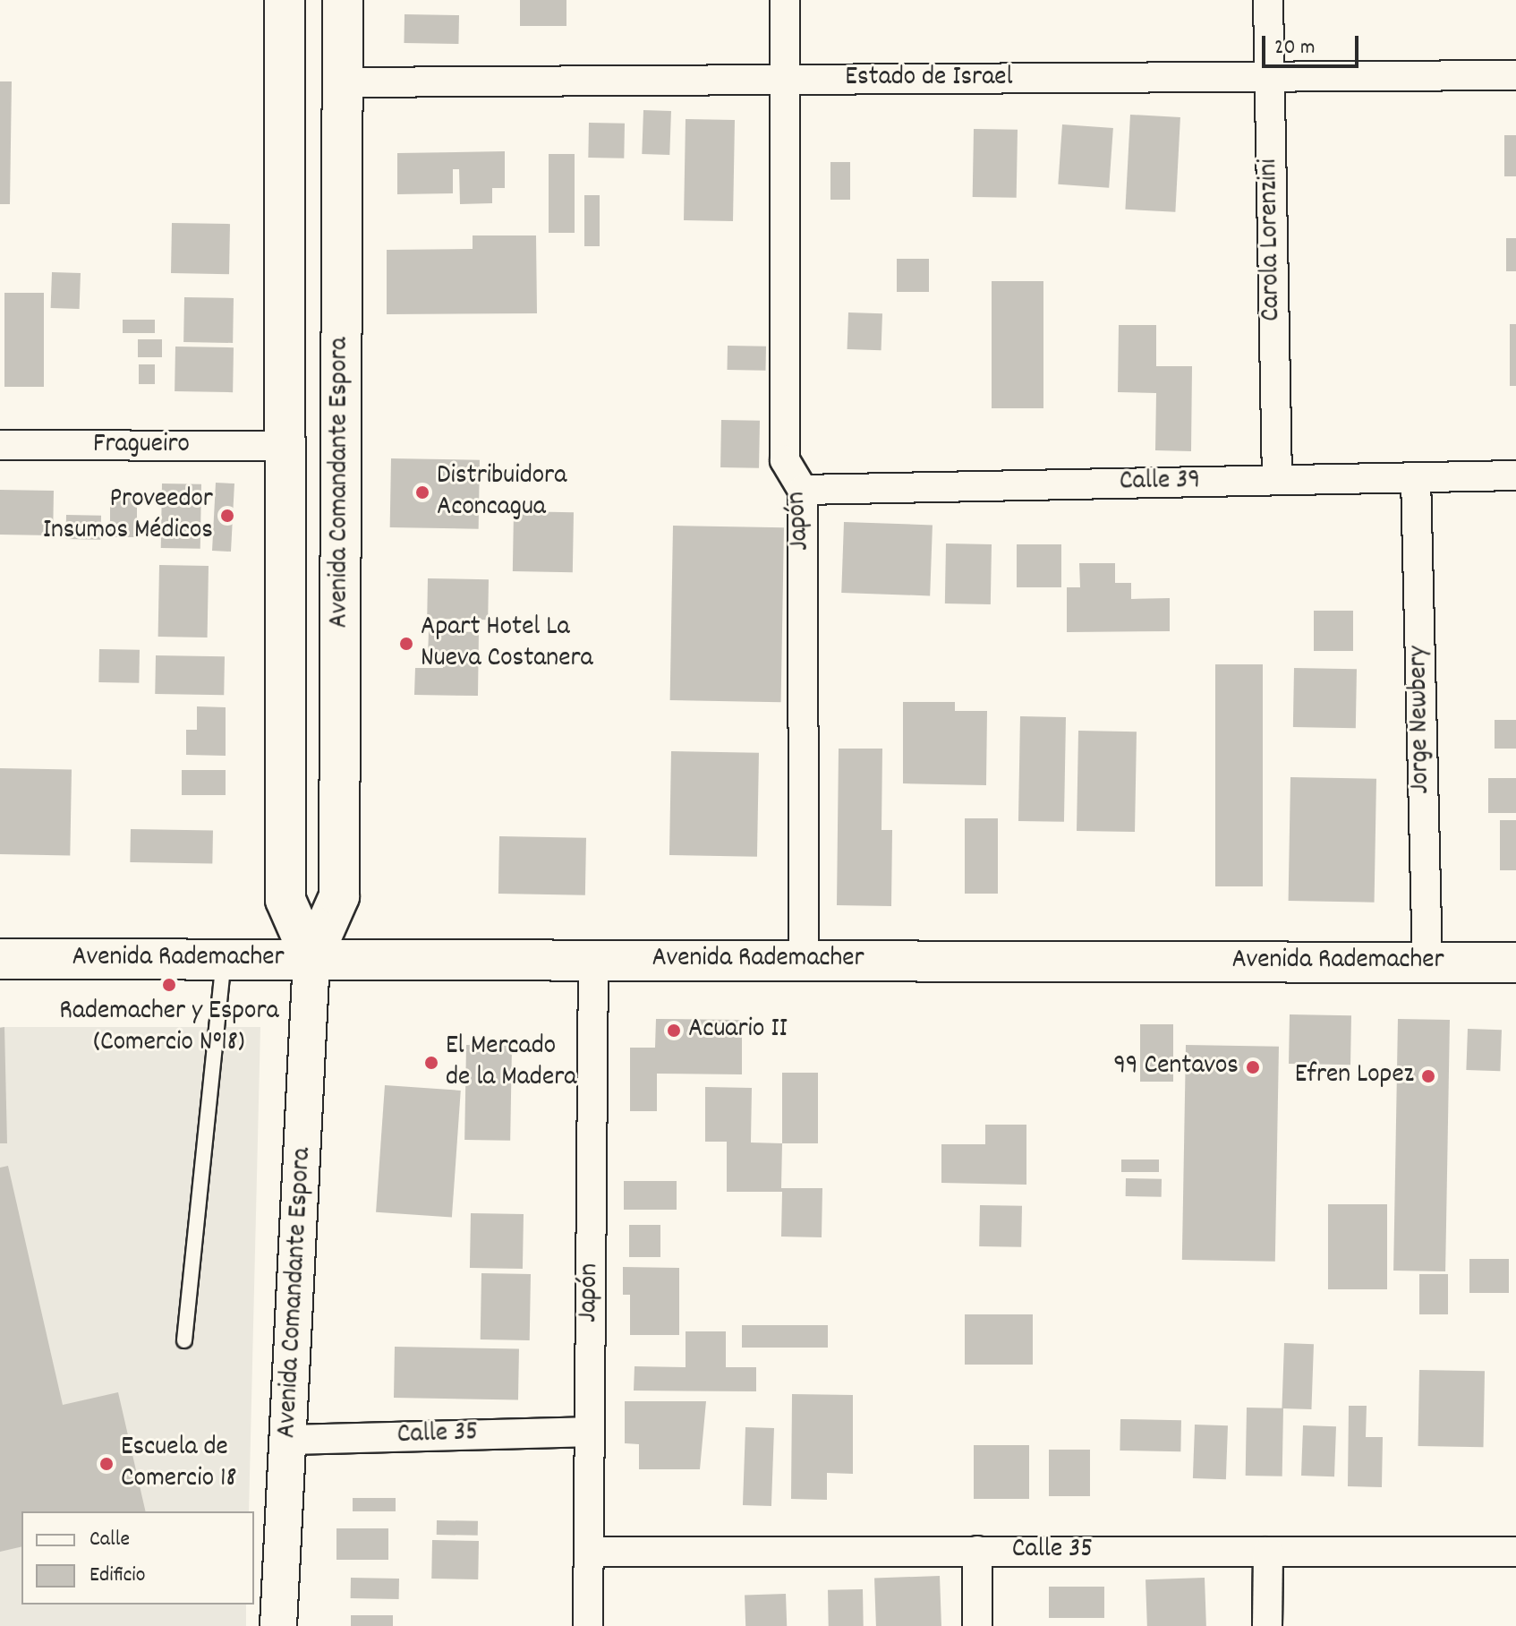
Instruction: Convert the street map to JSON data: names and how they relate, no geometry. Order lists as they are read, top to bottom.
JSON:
{
  "streets": {
    "main road": ["Avenida Comandante Espora", "Avenida Rademacher"],
    "street": [
      "Estado de Israel",
      "Carola Lorenzini",
      "Fragueiro",
      "Calle 39",
      "Japón",
      "Jorge Newbery",
      "Calle 35"
    ]
  },
  "crossings": [
    ["Estado de Israel", "Carola Lorenzini"],
    ["Estado de Israel", "Avenida Comandante Espora"],
    ["Estado de Israel", "Japón"],
    ["Carola Lorenzini", "Calle 39"],
    ["Fragueiro", "Avenida Comandante Espora"],
    ["Avenida Comandante Espora", "Avenida Rademacher"],
    ["Avenida Comandante Espora", "Calle 35"],
    ["Calle 39", "Japón"],
    ["Calle 39", "Jorge Newbery"],
    ["Japón", "Avenida Rademacher"],
    ["Japón", "Calle 35"],
    ["Jorge Newbery", "Avenida Rademacher"]
  ],
  "places": [
    "Distribuidora Aconcagua",
    "Proveedor Insumos Médicos",
    "Apart Hotel La Nueva Costanera",
    "Rademacher y Espora (Comercio N°18)",
    "Acuario II",
    "El Mercado de la Madera",
    "99 Centavos",
    "Efren Lopez",
    "Escuela de Comercio 18"
  ],
  "legend": ["Calle", "Edificio"],
  "scale_bar": "20 m"
}
